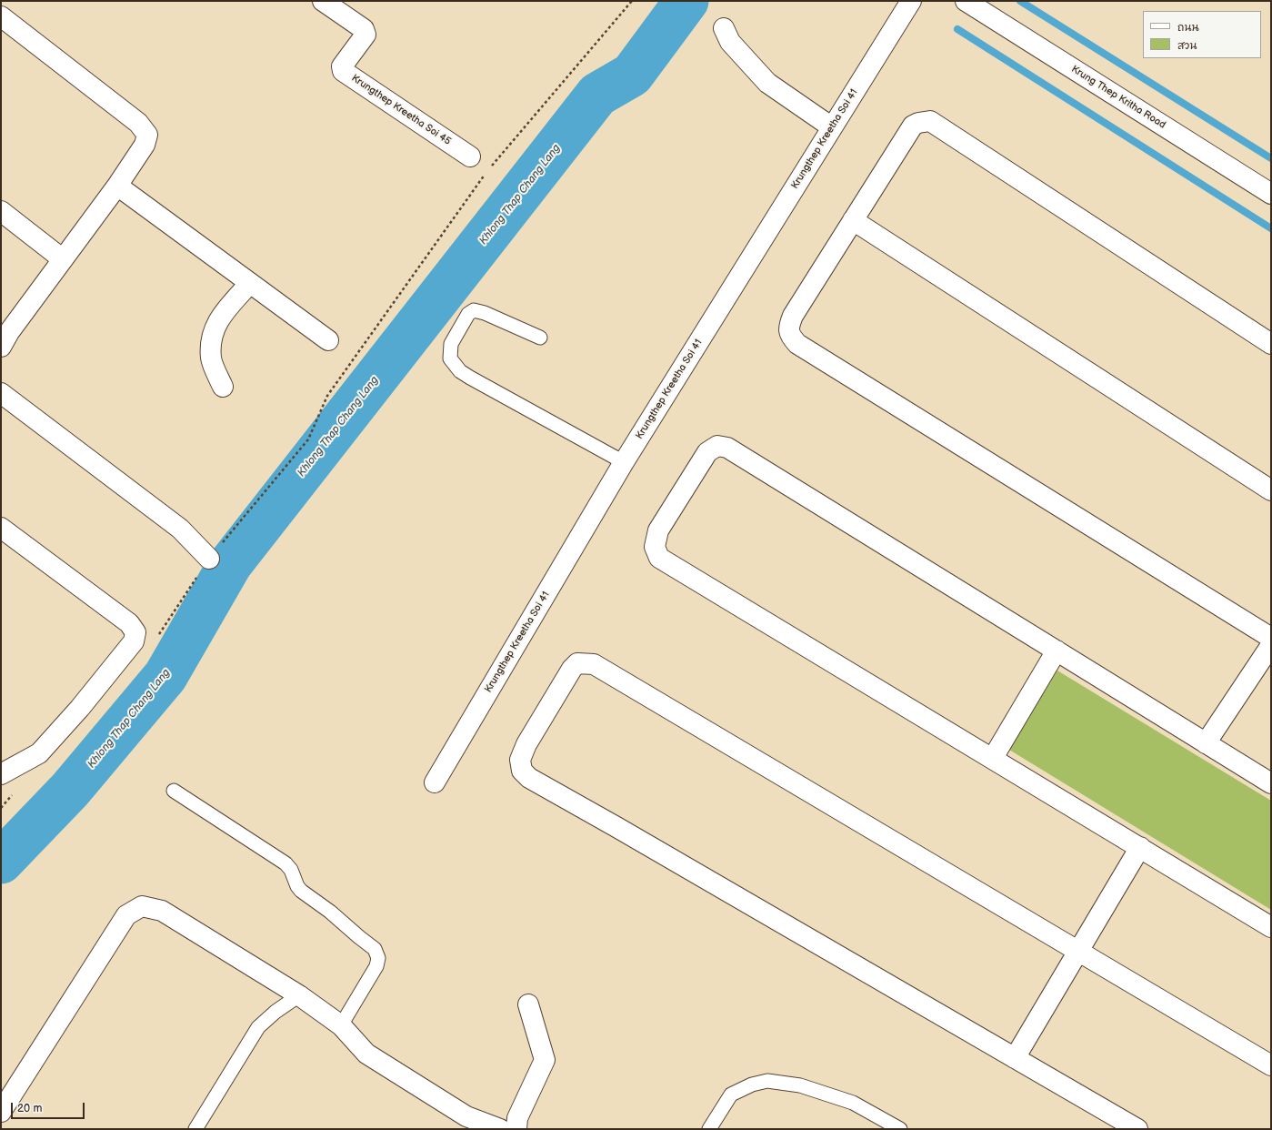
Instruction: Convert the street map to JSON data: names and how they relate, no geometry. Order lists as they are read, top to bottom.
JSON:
{
  "streets": {
    "street": ["Krung Thep Kritha Road", "Krungthep Kreetha Soi 45", "Krungthep Kreetha Soi 41"]
  },
  "water": ["Khlong Thap Chang Lang"],
  "legend": ["ถนน", "สวน"],
  "scale_bar": "20 m"
}
